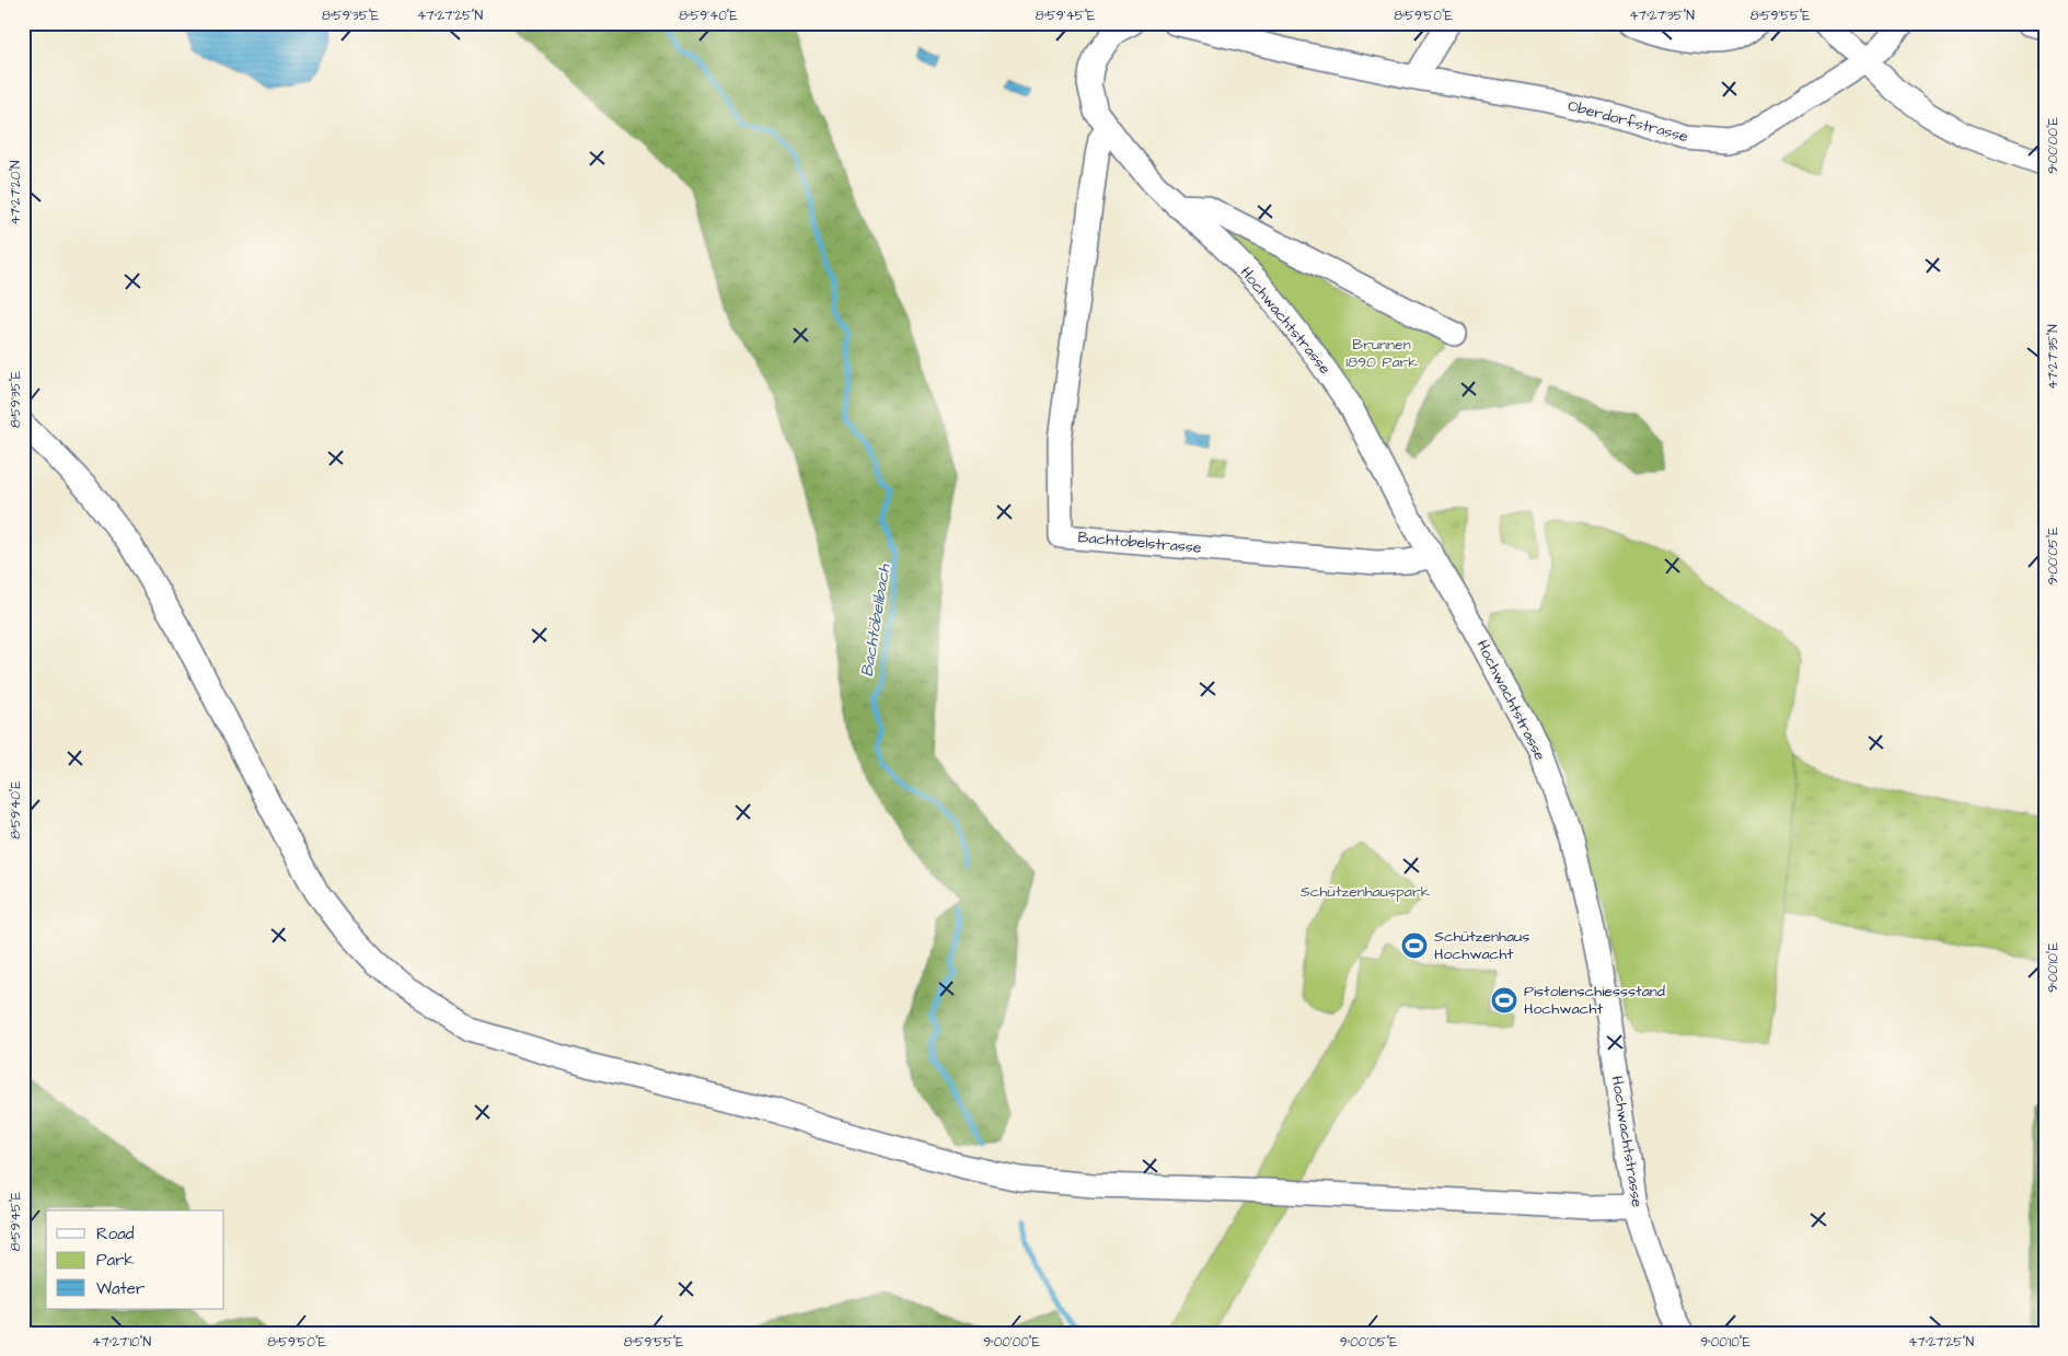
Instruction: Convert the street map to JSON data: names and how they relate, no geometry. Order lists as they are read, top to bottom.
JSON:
{
  "streets": {
    "street": ["Oberdorfstrasse", "Hochwachtstrasse", "Bachtobelstrasse"]
  },
  "crossings": [
    ["Hochwachtstrasse", "Bachtobelstrasse"]
  ],
  "water": ["Bachtöbelibach"],
  "parks": ["Brunnen 1890 Park", "Schützenhauspark"],
  "places": {
    "sports": ["Schützenhaus Hochwacht", "Pistolenschiessstand Hochwacht"]
  },
  "legend": ["Road", "Park", "Water"],
  "coordinates": [
    "8°59'35\"E",
    "47°27'25\"N",
    "8°59'40\"E",
    "8°59'45\"E",
    "8°59'50\"E",
    "47°27'35\"N",
    "8°59'55\"E",
    "9°00'00\"E",
    "47°27'20\"N",
    "9°00'05\"E",
    "9°00'10\"E",
    "47°27'10\"N"
  ]
}
